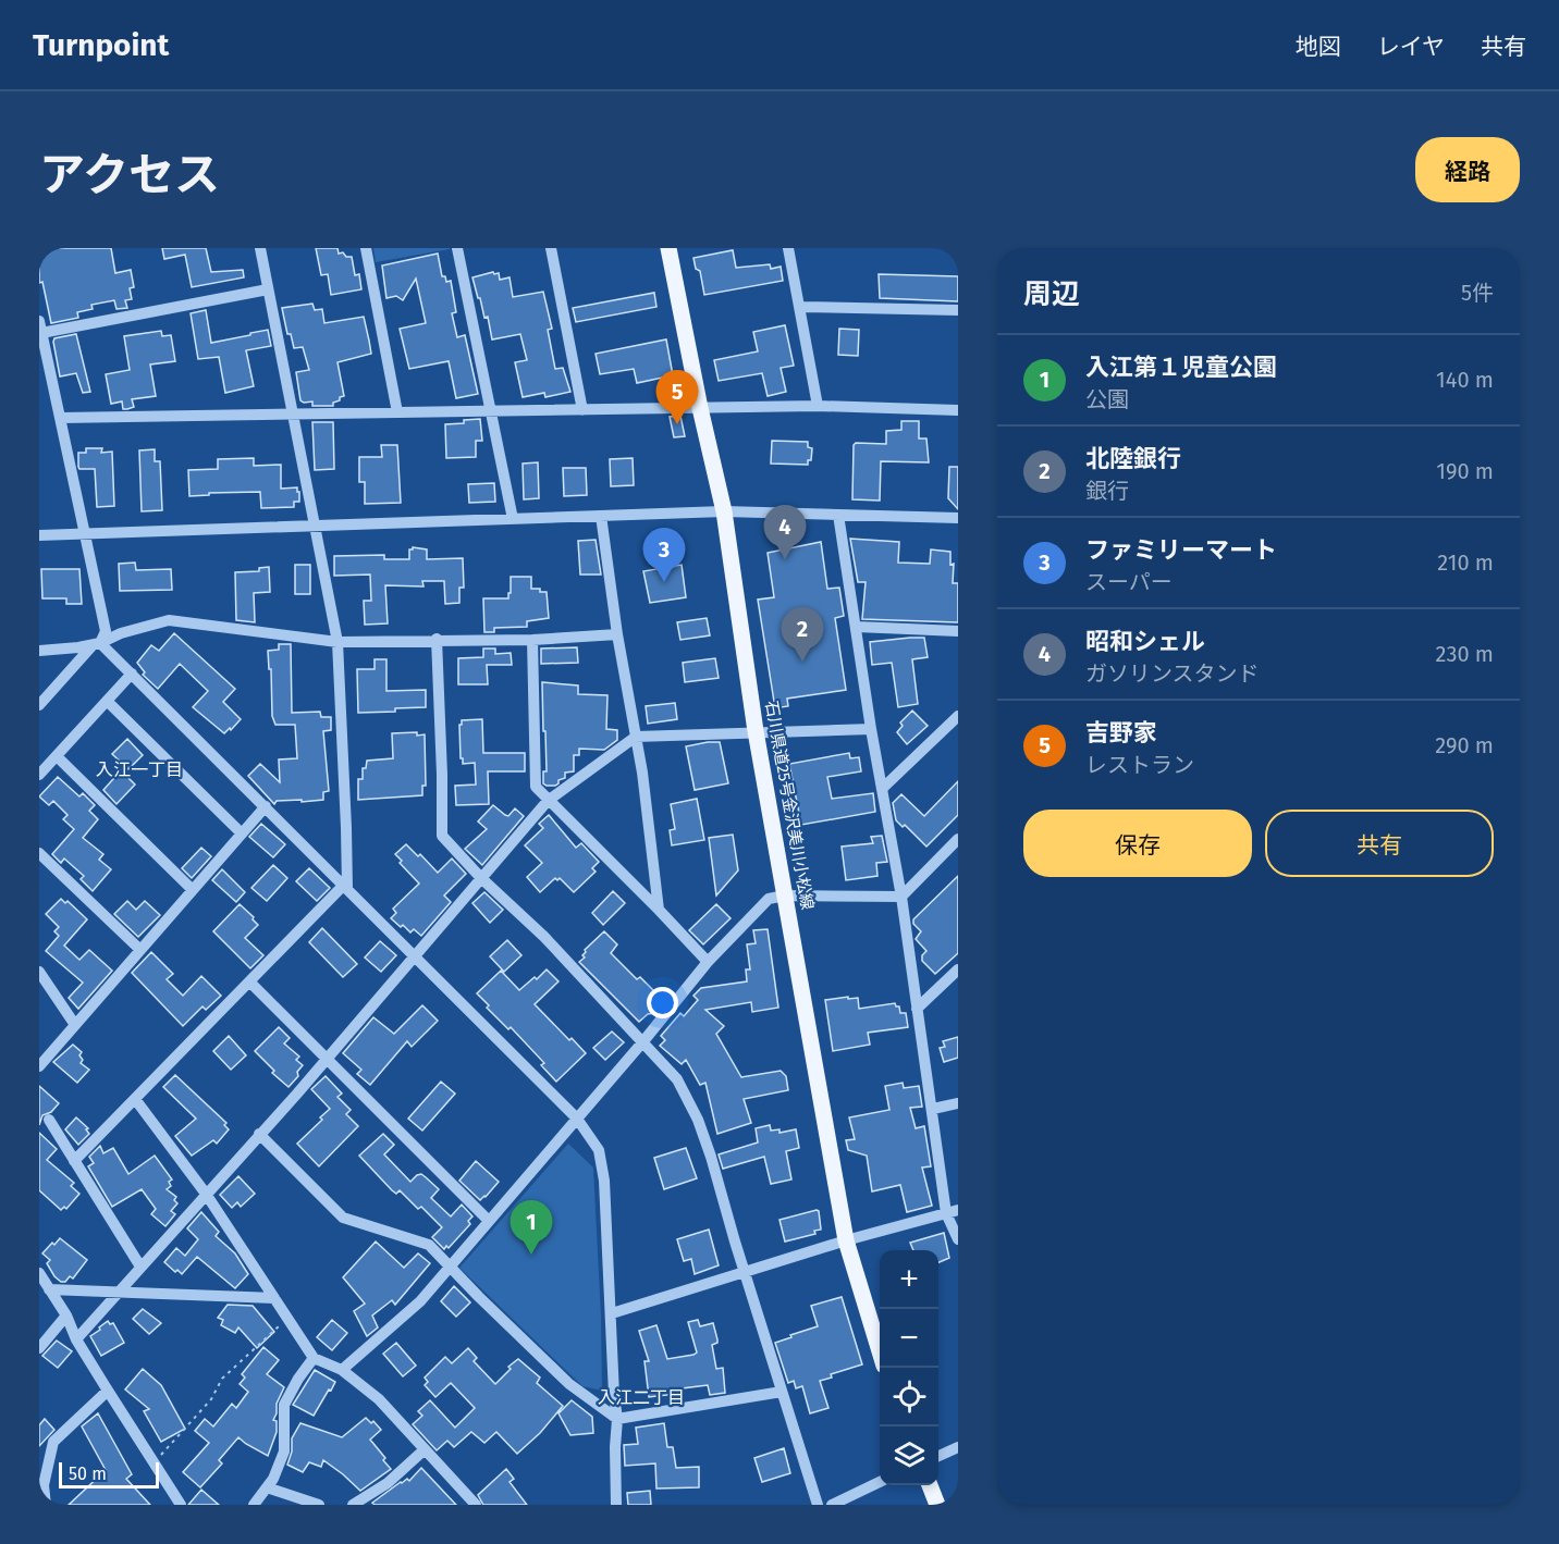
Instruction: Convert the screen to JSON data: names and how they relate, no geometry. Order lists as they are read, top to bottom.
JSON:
{
  "streets": {
    "main road": ["石川県道25号金沢美川小松線"]
  },
  "districts": ["入江一丁目", "入江二丁目"],
  "scale_bar": "50 m",
  "page": {
    "header": "Turnpoint",
    "nav": ["地図", "レイヤ", "共有"],
    "title": "アクセス",
    "buttons": [
      "経路",
      ["保存", "共有"]
    ],
    "heading": ["周辺", "5件"],
    "list": [
      {
        "mark": "1",
        "name": "入江第１児童公園",
        "note": "公園",
        "value": "140 m"
      },
      {
        "mark": "2",
        "name": "北陸銀行",
        "note": "銀行",
        "value": "190 m"
      },
      {
        "mark": "3",
        "name": "ファミリーマート",
        "note": "スーパー",
        "value": "210 m"
      },
      {
        "mark": "4",
        "name": "昭和シェル",
        "note": "ガソリンスタンド",
        "value": "230 m"
      },
      {
        "mark": "5",
        "name": "吉野家",
        "note": "レストラン",
        "value": "290 m"
      }
    ],
    "pins": [
      "5",
      "4",
      "3",
      "2",
      "1"
    ],
    "map_buttons": ["+", "−"],
    "scale": "50 m"
  }
}
